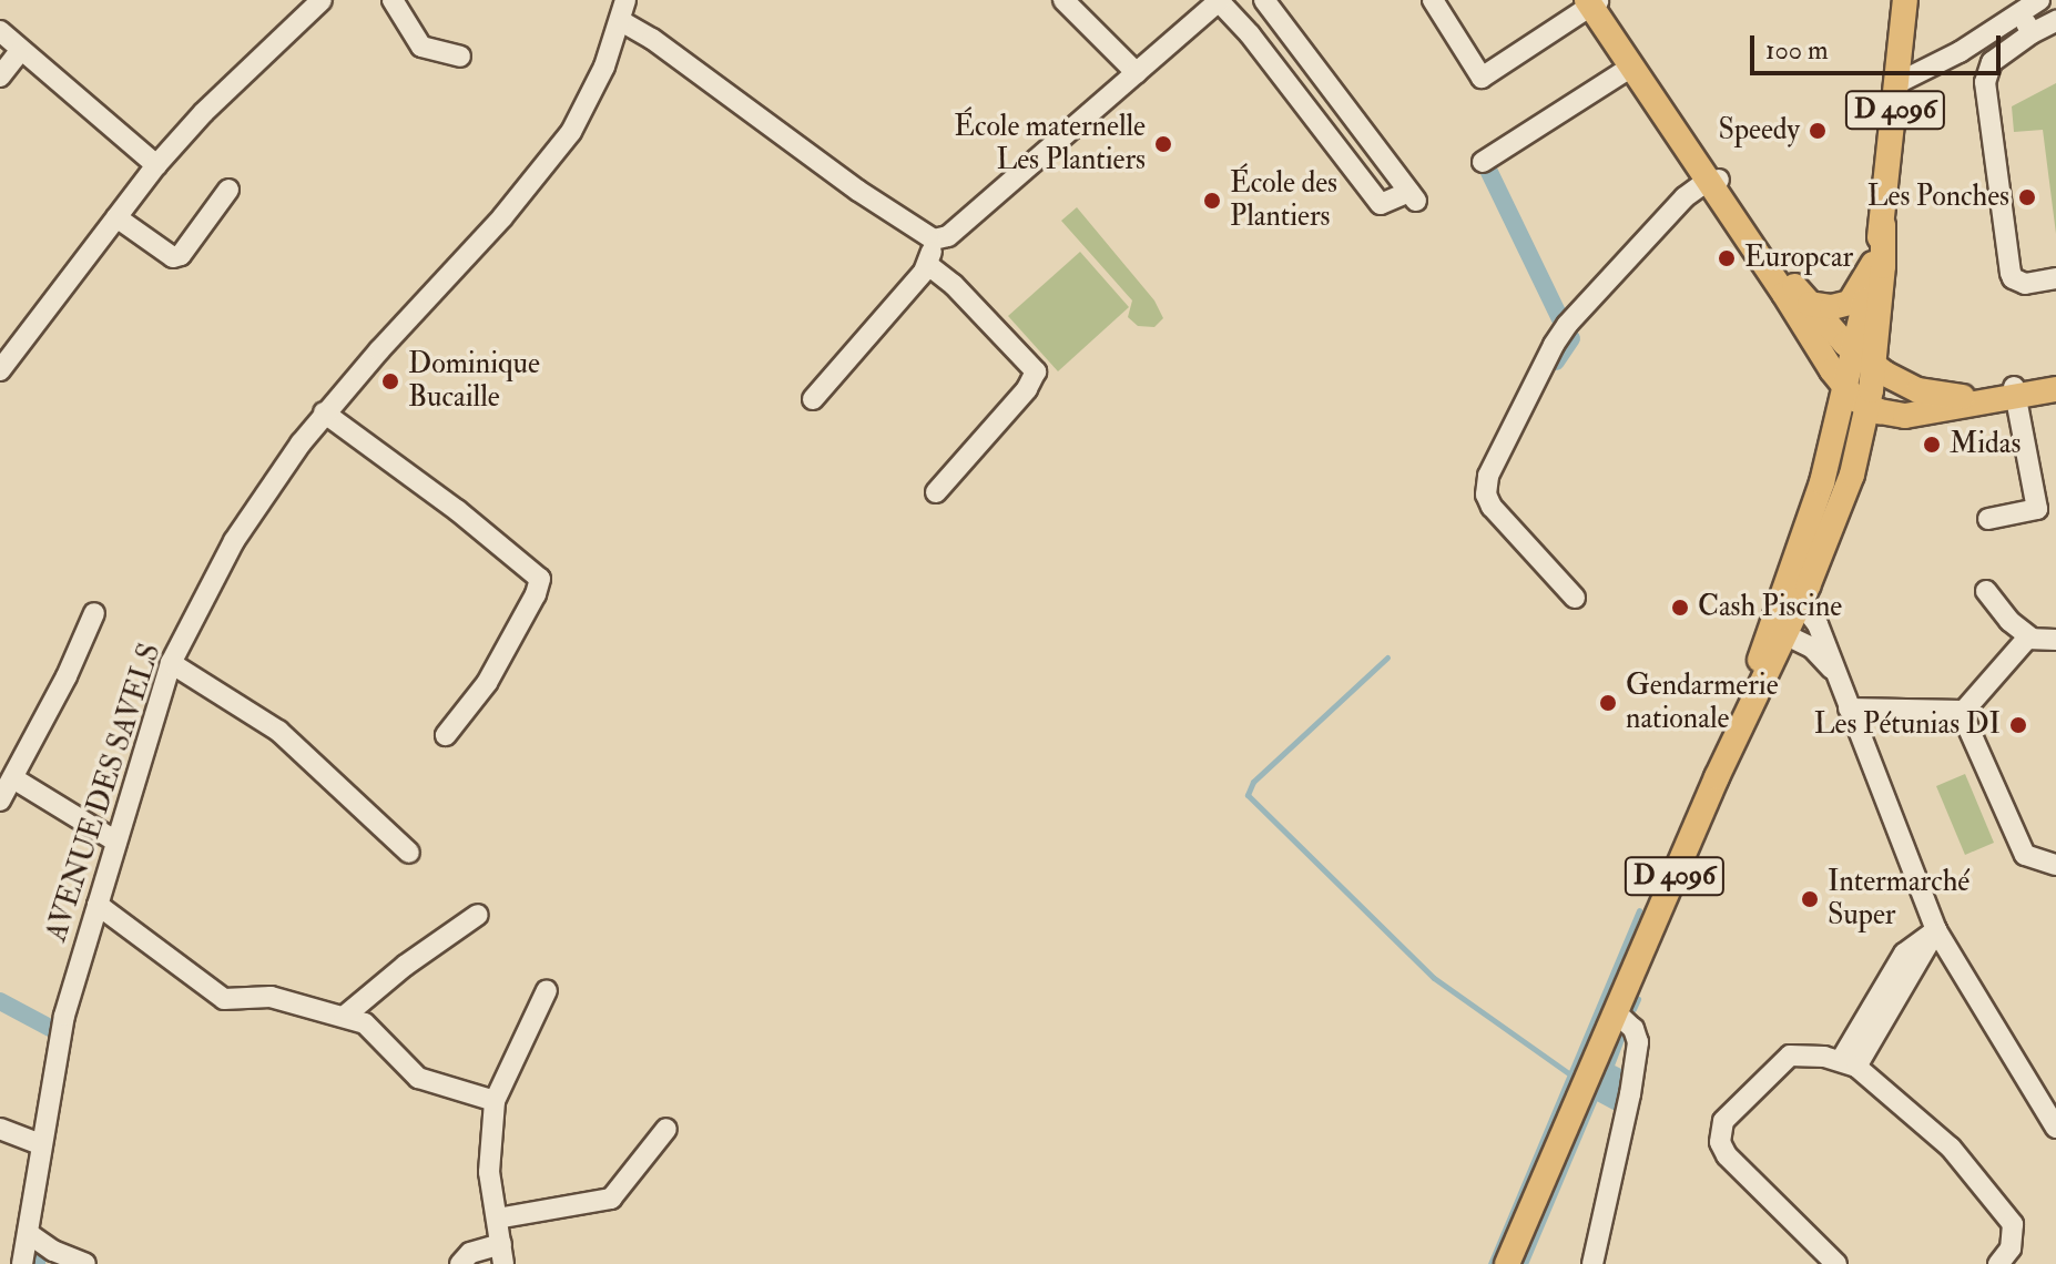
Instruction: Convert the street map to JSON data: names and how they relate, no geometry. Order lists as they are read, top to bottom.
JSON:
{
  "streets": {
    "main road": ["D 4096"],
    "street": ["AVENUE DES SAVELS"]
  },
  "places": [
    "Speedy",
    "École maternelle Les Plantiers",
    "Les Ponches",
    "École des Plantiers",
    "Europcar",
    "Dominique Bucaille",
    "Midas",
    "Cash Piscine",
    "Gendarmerie nationale",
    "Les Pétunias DI",
    "Intermarché Super"
  ],
  "scale_bar": "100 m"
}
